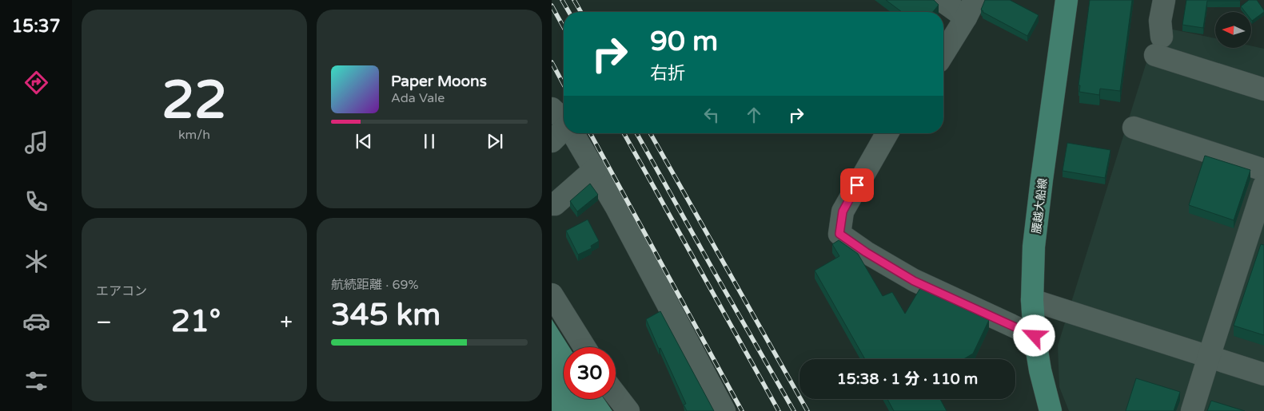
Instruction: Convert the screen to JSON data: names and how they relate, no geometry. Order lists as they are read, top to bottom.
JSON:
{
  "streets": {
    "main road": ["腰越大船線"]
  },
  "north": "left",
  "page": {
    "tabs": "15:37",
    "tile": [
      ["22", "km/h"],
      "エアコン",
      ["航続距離 · 69%", "345 km"]
    ],
    "turn": ["90 m", "右折"],
    "song": ["Paper Moons", "Ada Vale"],
    "heat": ["−", "21°", "+"],
    "limit": "30",
    "trip": "15:38 · 1 分 · 110 m"
  }
}
